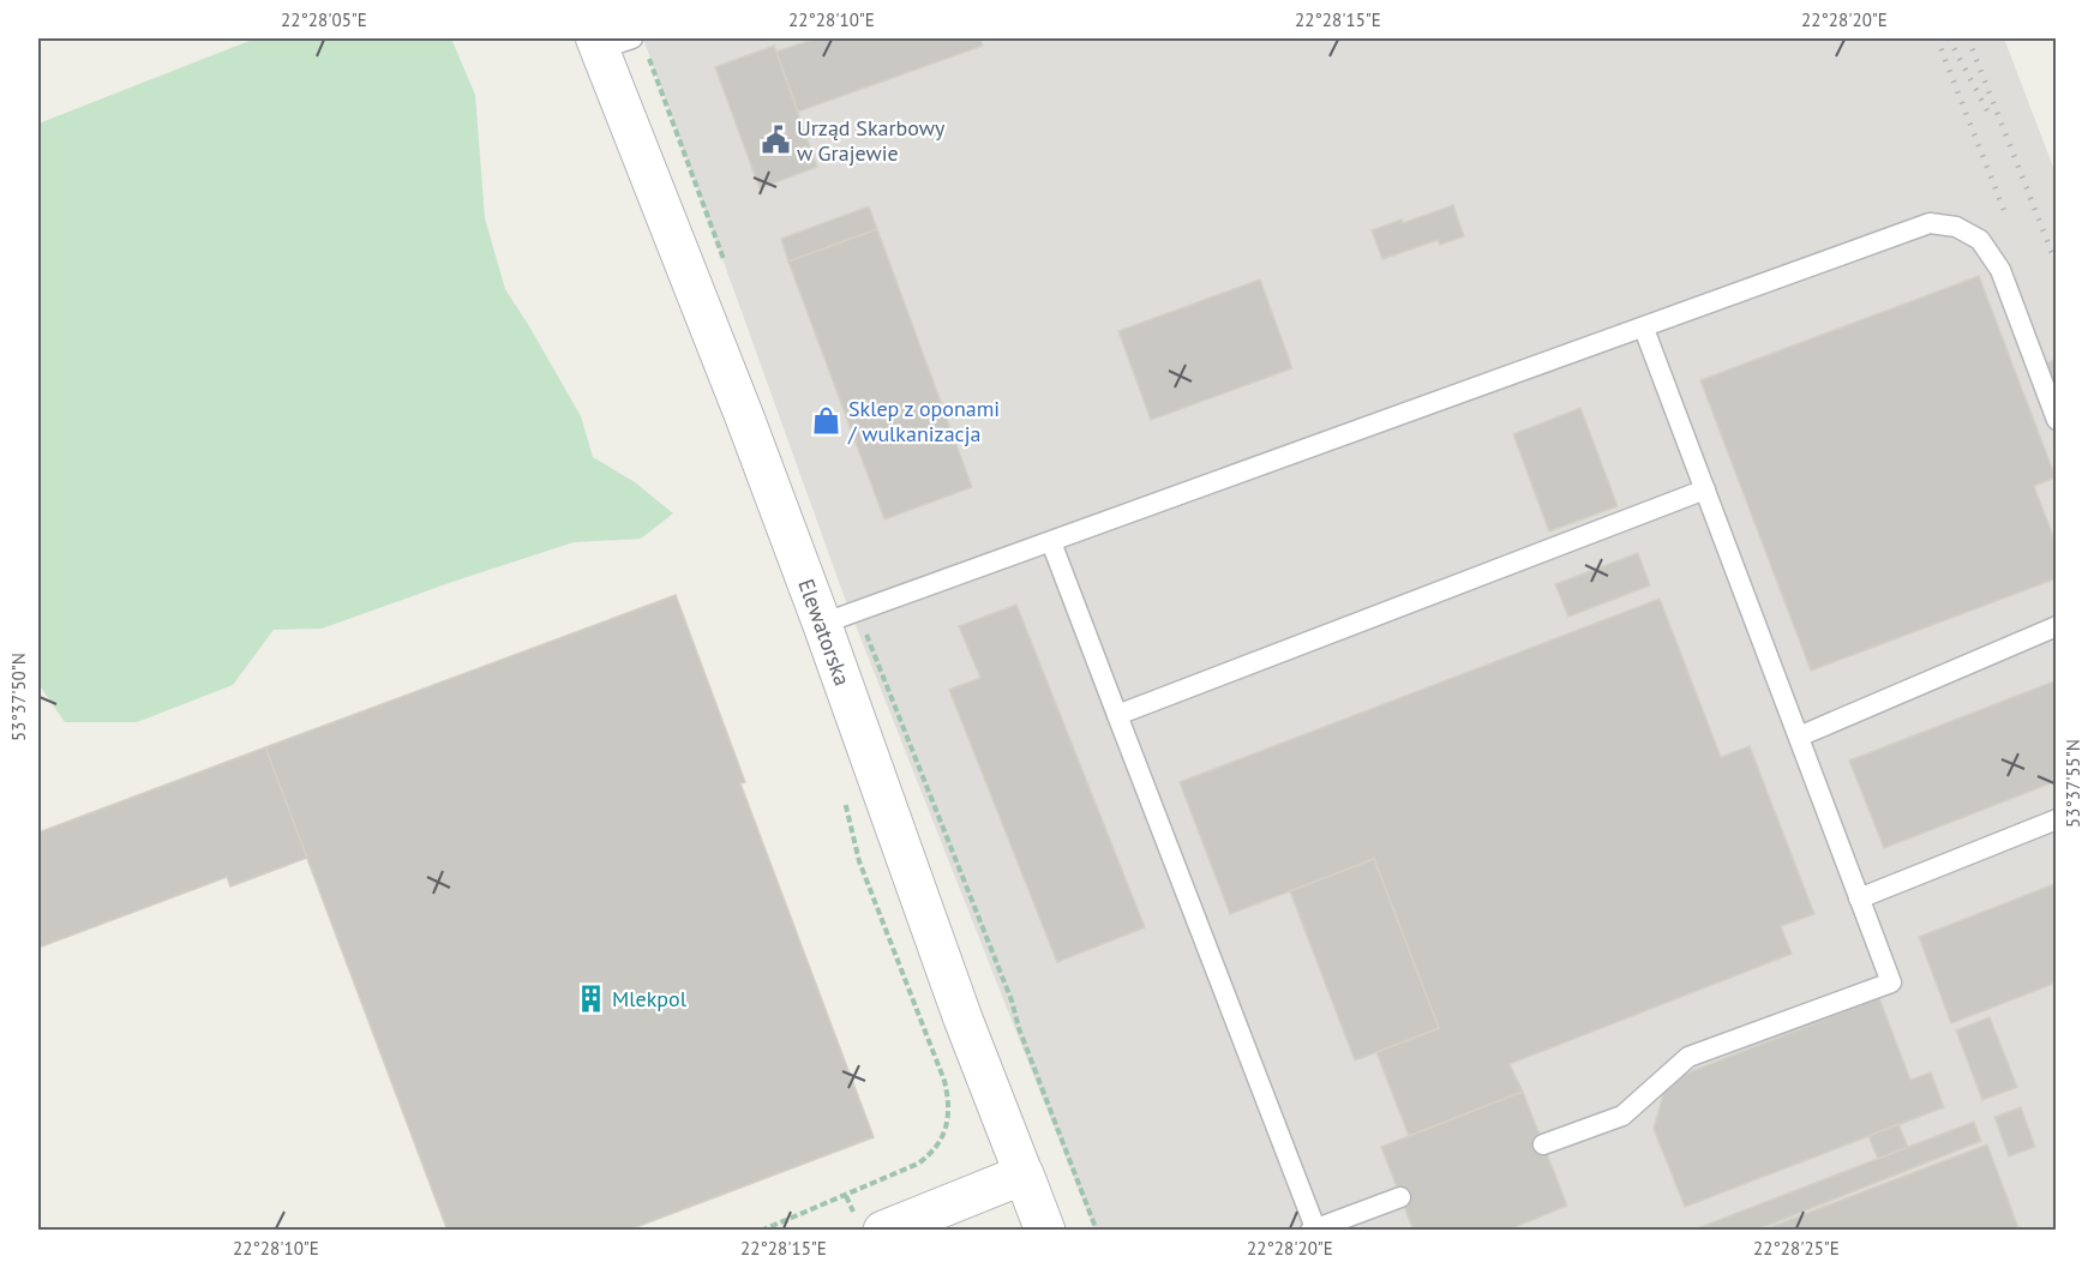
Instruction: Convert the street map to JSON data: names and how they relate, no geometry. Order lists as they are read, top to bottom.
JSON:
{
  "streets": {
    "street": ["Elewatorska"]
  },
  "places": {
    "public building": ["Urząd Skarbowy w Grajewie"],
    "shop": ["Sklep z oponami / wulkanizacja"],
    "building": ["Mlekpol"]
  },
  "coordinates": [
    "22°28'05\"E",
    "22°28'10\"E",
    "22°28'15\"E",
    "22°28'20\"E",
    "53°37'50\"N",
    "53°37'55\"N",
    "22°28'25\"E"
  ]
}
